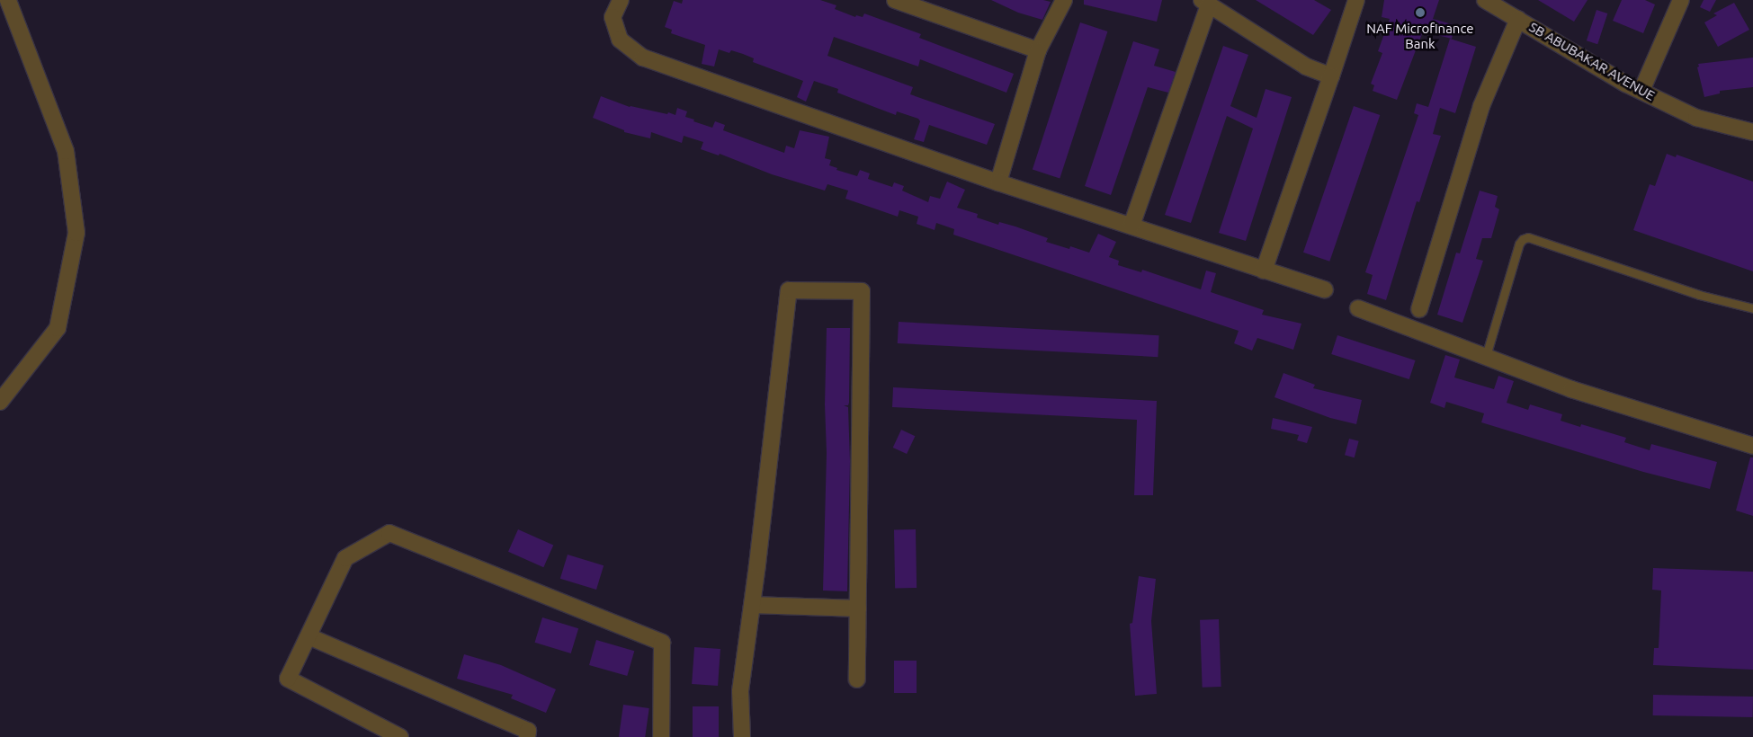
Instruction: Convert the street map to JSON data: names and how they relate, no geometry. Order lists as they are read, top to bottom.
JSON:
{
  "streets": {
    "street": ["SB ABUBAKAR AVENUE"]
  },
  "places": ["NAF Microfinance Bank"]
}
